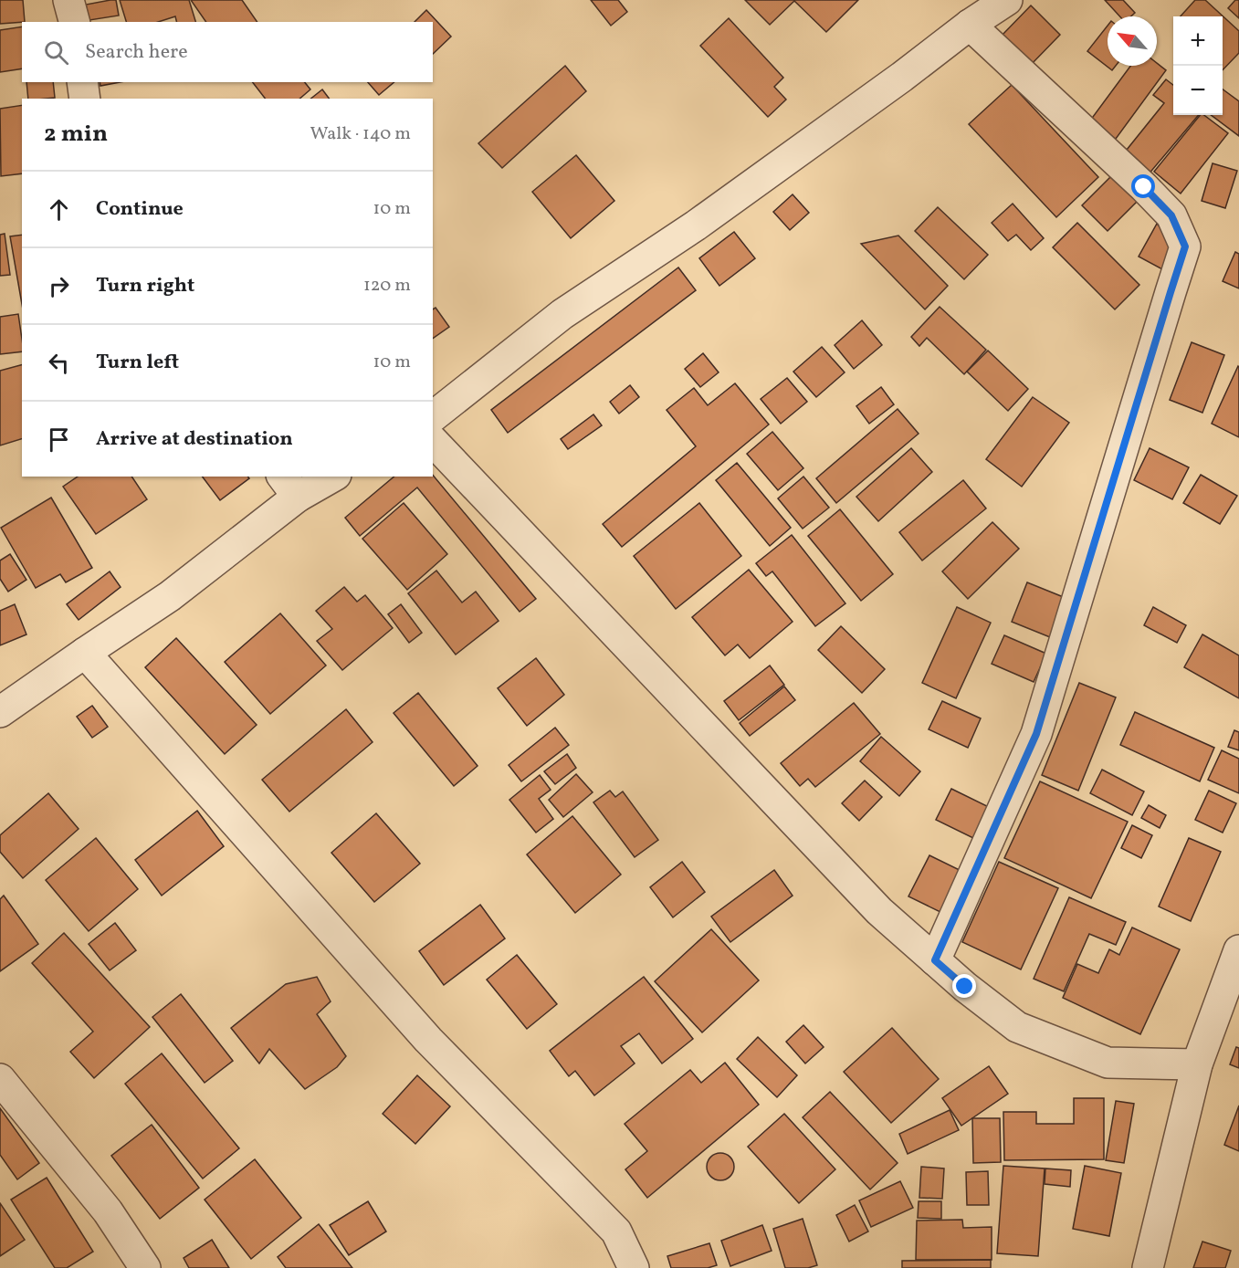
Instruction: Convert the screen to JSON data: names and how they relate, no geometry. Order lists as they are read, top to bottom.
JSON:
{
  "north": "top left",
  "page": {
    "map_buttons": ["+", "−"],
    "search": "Search here",
    "heading": ["2 min", "Walk · 140 m"],
    "list": [
      ["Continue", "10 m"],
      ["Turn right", "120 m"],
      ["Turn left", "10 m"],
      "Arrive at destination"
    ]
  }
}
